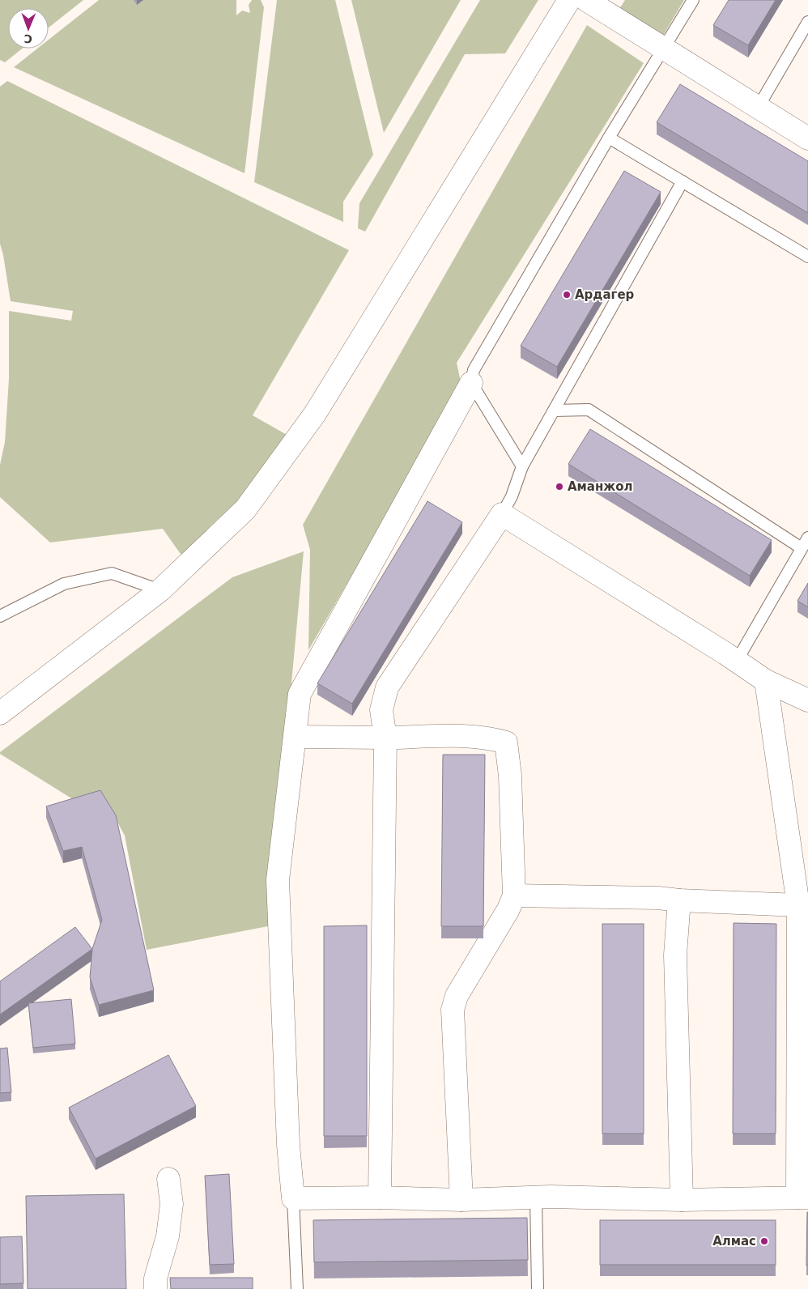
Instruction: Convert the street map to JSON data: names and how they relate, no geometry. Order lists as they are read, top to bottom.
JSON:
{
  "places": ["Ардагер", "Аманжол", "Алмас"],
  "north": "bottom"
}
